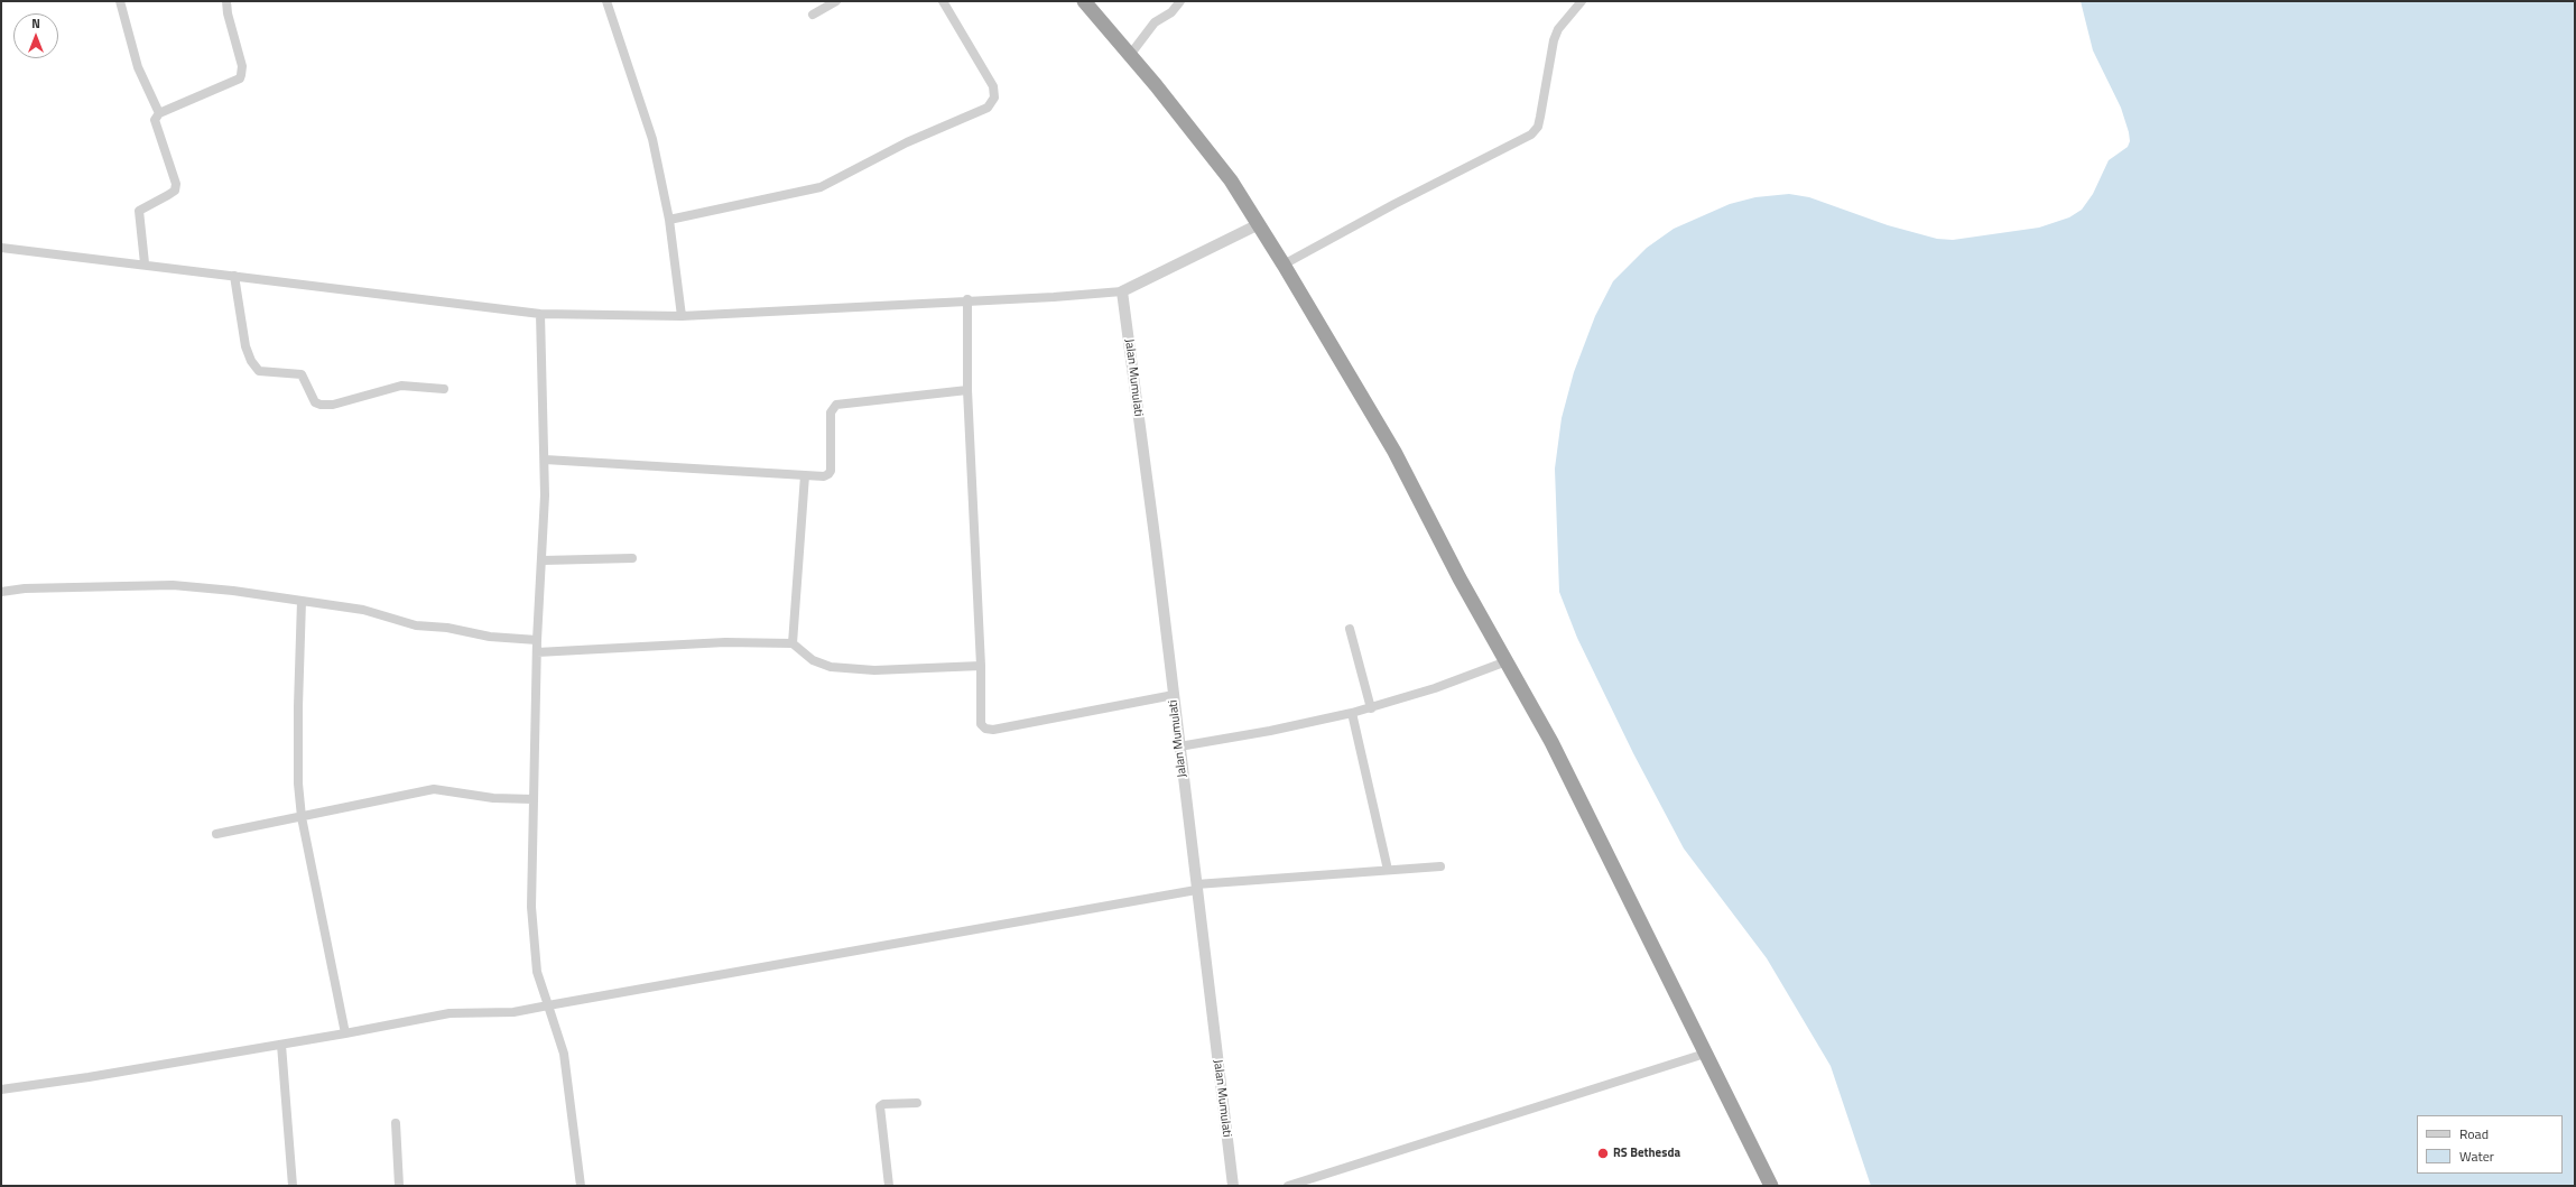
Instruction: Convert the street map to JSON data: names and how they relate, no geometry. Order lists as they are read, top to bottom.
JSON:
{
  "streets": {
    "street": ["Jalan Mumulati"]
  },
  "places": ["RS Bethesda"],
  "legend": ["Road", "Water"],
  "north": "top"
}
